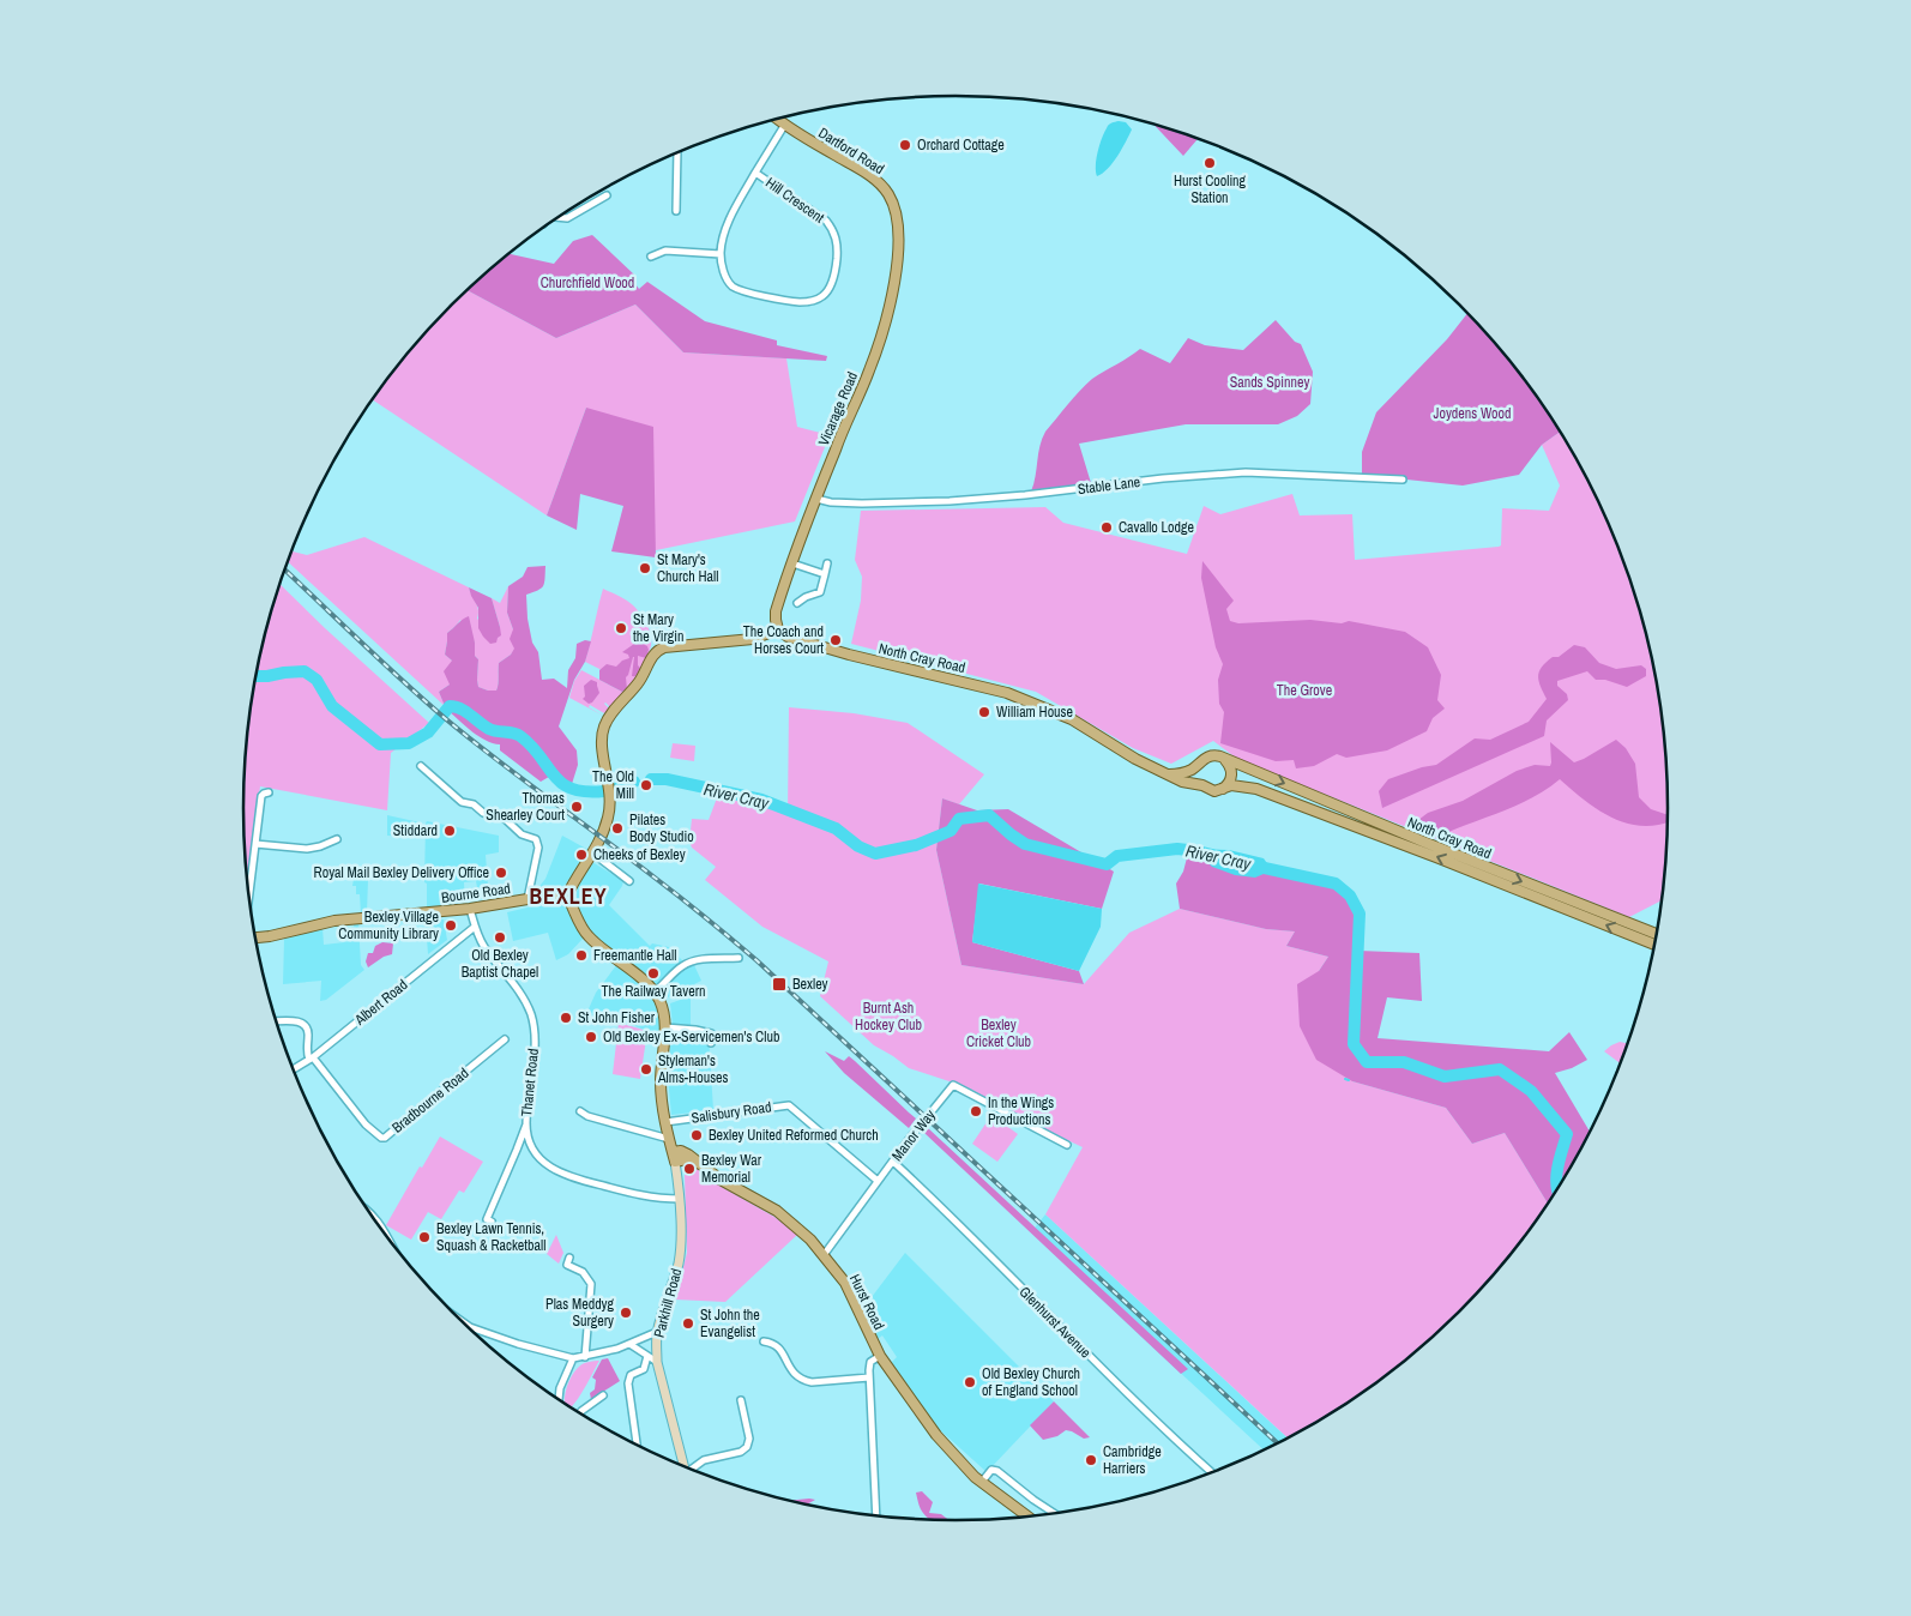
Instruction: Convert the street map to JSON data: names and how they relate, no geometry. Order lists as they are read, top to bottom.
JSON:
{
  "streets": {
    "main road": [
      "Dartford Road",
      "Vicarage Road",
      "North Cray Road",
      "Bourne Road",
      "Hurst Road",
      "Parkhill Road"
    ],
    "street": [
      "Hill Crescent",
      "Stable Lane",
      "Albert Road",
      "Thanet Road",
      "Bradbourne Road",
      "Salisbury Road",
      "Manor Way",
      "Glenhurst Avenue"
    ]
  },
  "crossings": [
    ["Dartford Road", "Hill Crescent"],
    ["Dartford Road", "Vicarage Road"],
    ["Vicarage Road", "Stable Lane"],
    ["Vicarage Road", "North Cray Road"],
    ["Bourne Road", "Thanet Road"],
    ["Albert Road", "Thanet Road"],
    ["Albert Road", "Bradbourne Road"],
    ["Salisbury Road", "Manor Way"],
    ["Manor Way", "Hurst Road"],
    ["Manor Way", "Glenhurst Avenue"],
    ["Hurst Road", "Parkhill Road"]
  ],
  "districts": ["BEXLEY"],
  "water": ["River Cray"],
  "parks": [
    "Churchfield Wood",
    "Sands Spinney",
    "Joydens Wood",
    "The Grove",
    "Burnt Ash Hockey Club",
    "Bexley Cricket Club"
  ],
  "places": {
    "other": [
      "Orchard Cottage",
      "Hurst Cooling Station",
      "Cavallo Lodge",
      "St Mary's Church Hall",
      "St Mary the Virgin",
      "The Coach and Horses Court",
      "William House",
      "The Old Mill",
      "Thomas Shearley Court",
      "Pilates Body Studio",
      "Stiddard",
      "Cheeks of Bexley",
      "Royal Mail Bexley Delivery Office",
      "Bexley Village Community Library",
      "Old Bexley Baptist Chapel",
      "Freemantle Hall",
      "The Railway Tavern",
      "St John Fisher",
      "Old Bexley Ex-Servicemen's Club",
      "Styleman's Alms-Houses",
      "In the Wings Productions",
      "Bexley United Reformed Church",
      "Bexley War Memorial",
      "Bexley Lawn Tennis, Squash & Racketball",
      "Plas Meddyg Surgery",
      "St John the Evangelist",
      "Old Bexley Church of England School",
      "Cambridge Harriers"
    ],
    "transit": ["Bexley"]
  }
}
